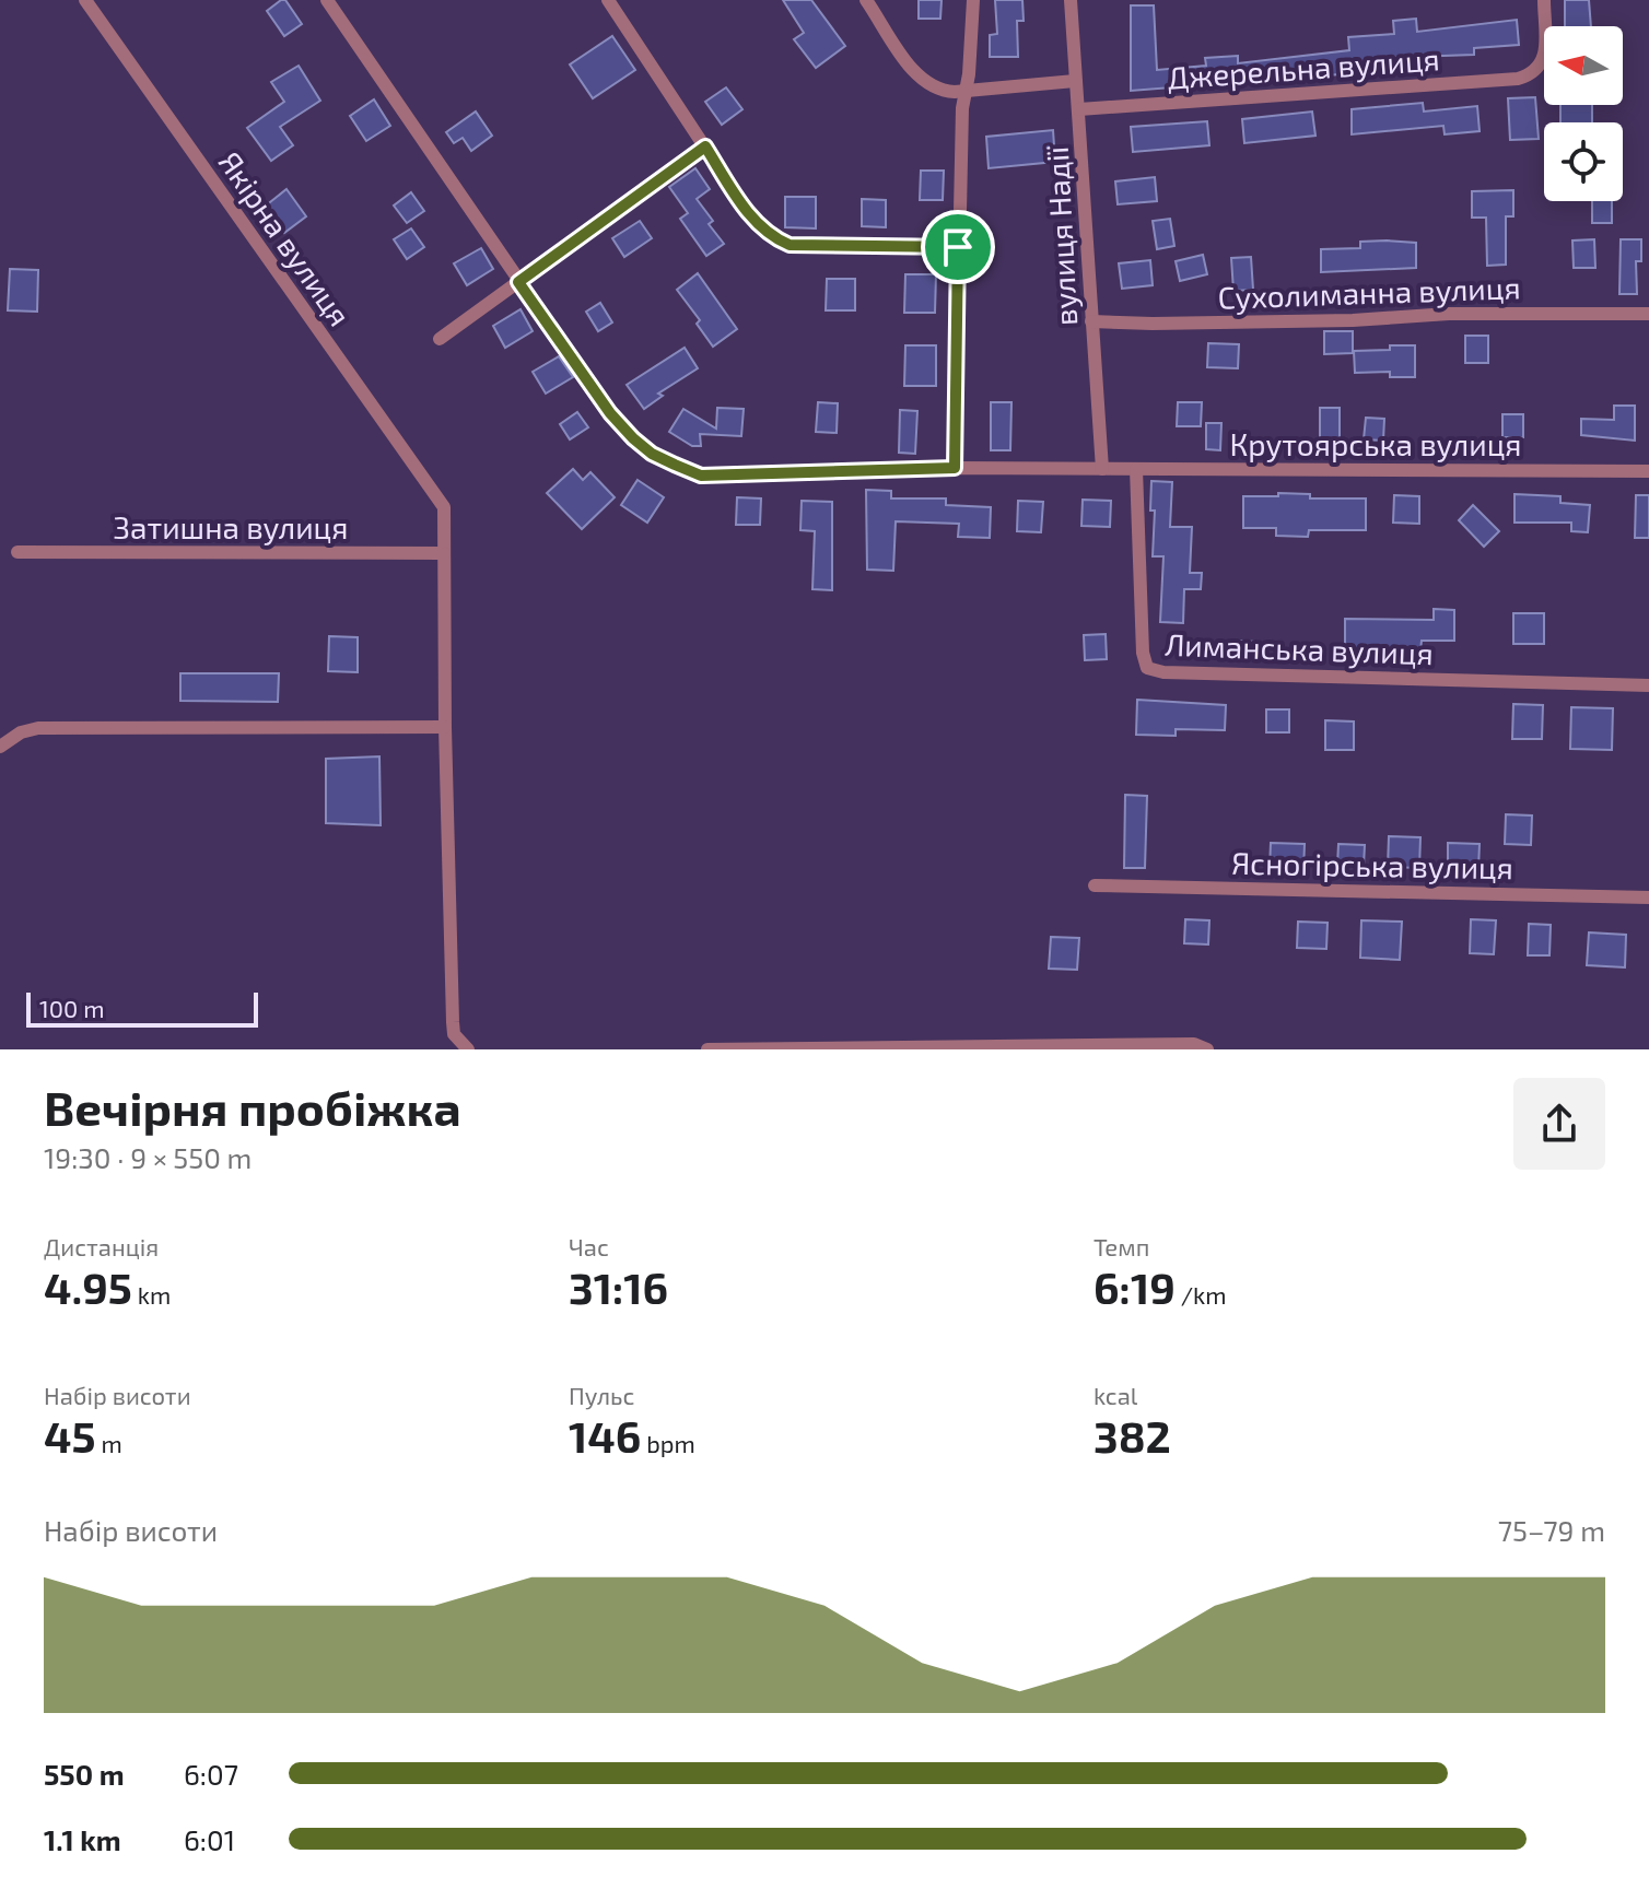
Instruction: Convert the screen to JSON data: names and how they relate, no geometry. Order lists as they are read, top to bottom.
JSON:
{
  "streets": {
    "street": [
      "Джерельна вулиця",
      "вулиця Надії",
      "Якірна вулиця",
      "Сухолиманна вулиця",
      "Крутоярська вулиця",
      "Затишна вулиця",
      "Лиманська вулиця",
      "Ясногірська вулиця"
    ]
  },
  "crossings": [
    ["Джерельна вулиця", "вулиця Надії"],
    ["вулиця Надії", "Сухолиманна вулиця"],
    ["вулиця Надії", "Крутоярська вулиця"],
    ["Якірна вулиця", "Затишна вулиця"],
    ["Крутоярська вулиця", "Лиманська вулиця"]
  ],
  "scale_bar": "100 m",
  "north": "left",
  "page": {
    "scale": "100 m",
    "heading": ["Вечірня пробіжка", "19:30 · 9 × 550 m"],
    "stats": [
      ["Дистанція", "4.95 km"],
      ["Час", "31:16"],
      ["Темп", "6:19 /km"],
      ["Набір висоти", "45 m"],
      ["Пульс", "146 bpm"],
      ["kcal", "382"]
    ],
    "chart": ["Набір висоти", "75–79 m"],
    "list": [
      {
        "name": "550 m",
        "note": "6:07"
      },
      {
        "name": "1.1 km",
        "note": "6:01"
      }
    ]
  }
}
